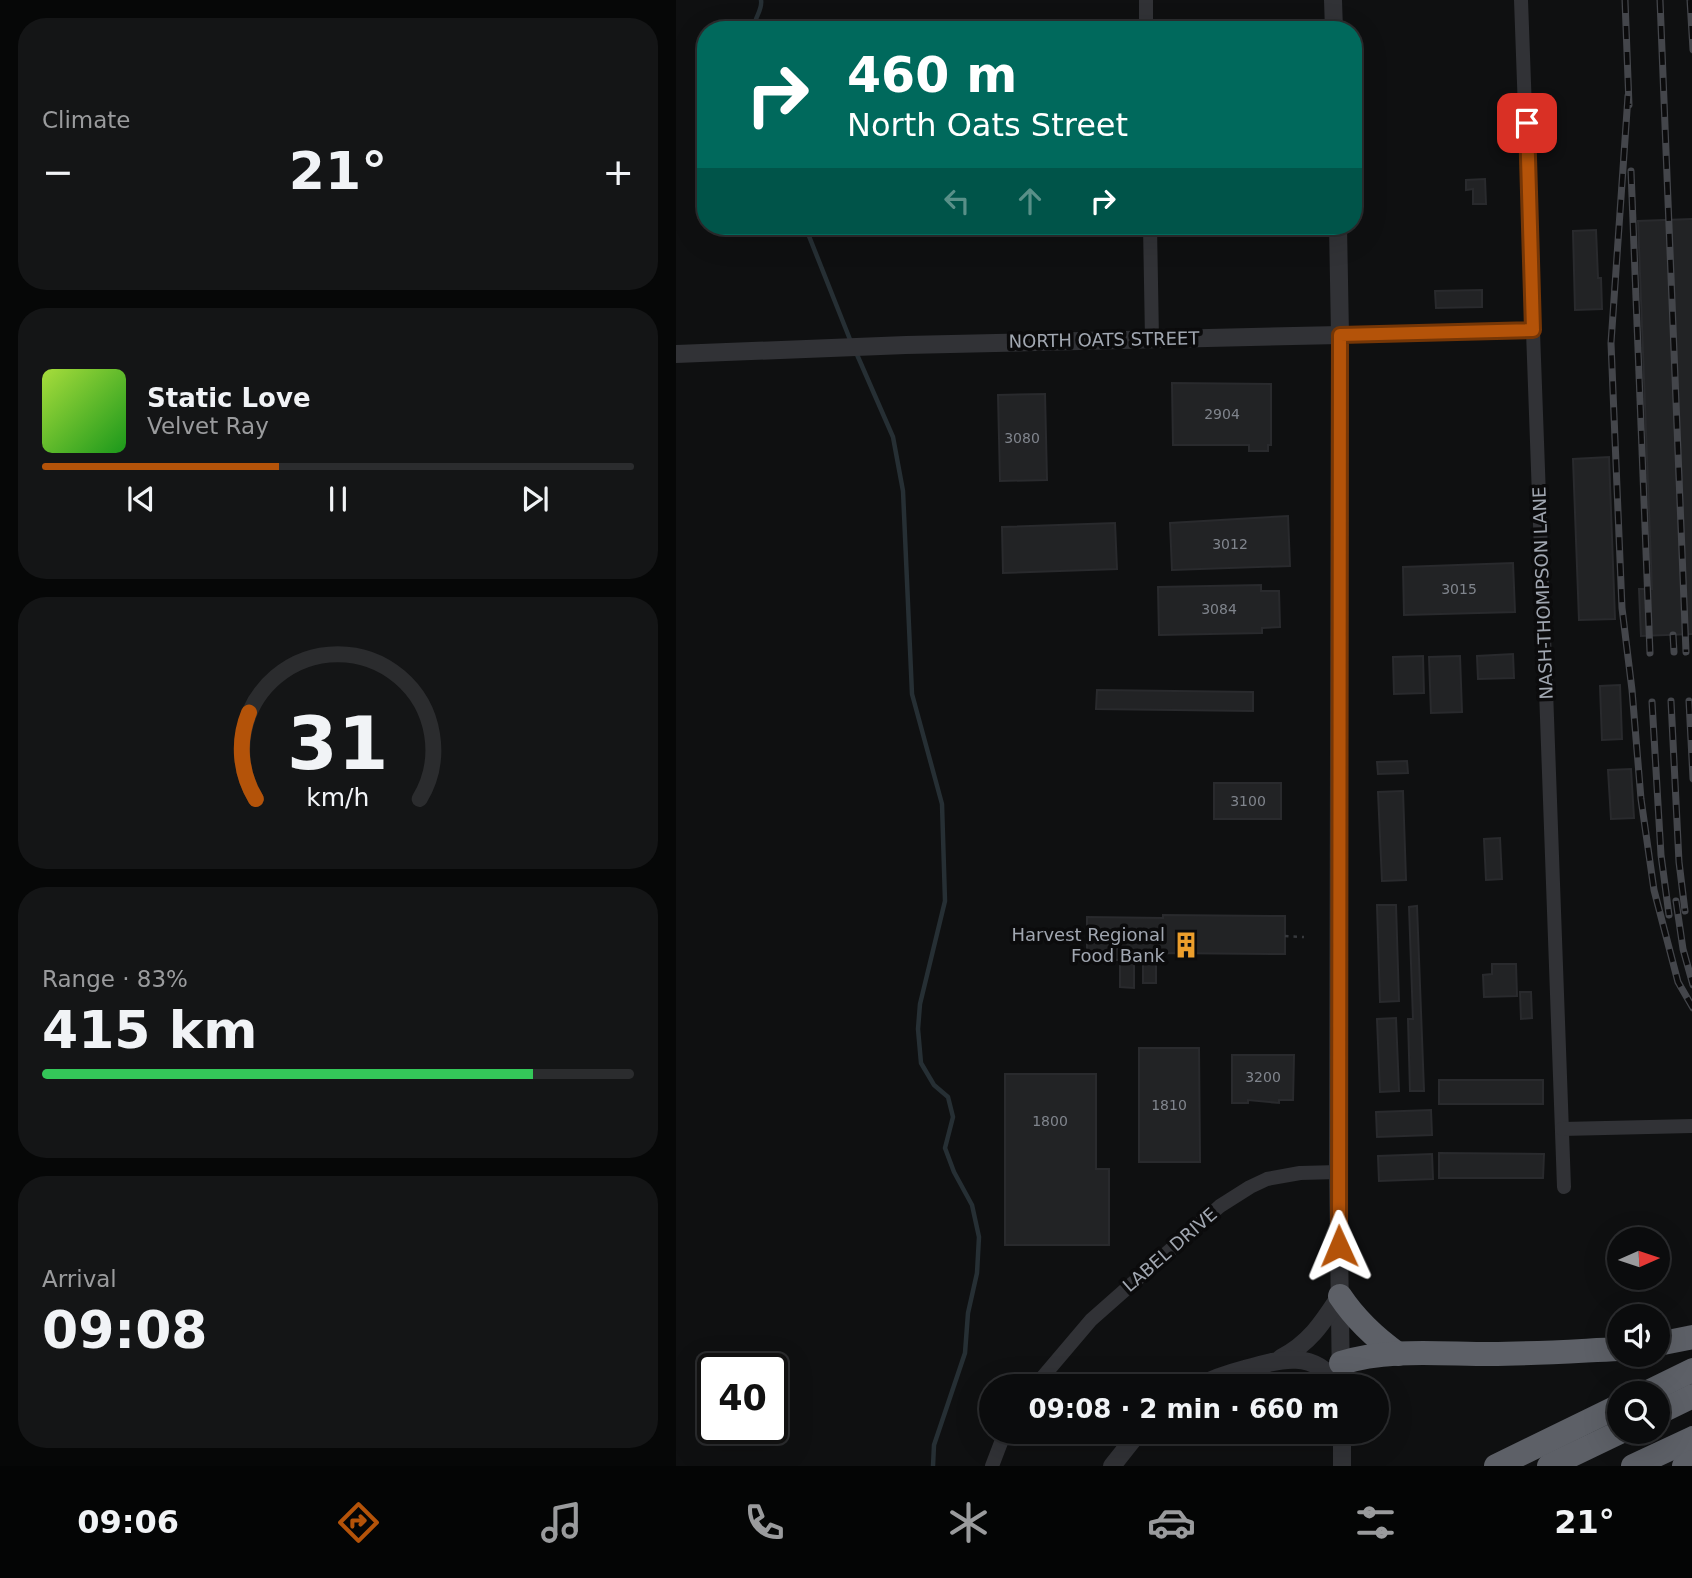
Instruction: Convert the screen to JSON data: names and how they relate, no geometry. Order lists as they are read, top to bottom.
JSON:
{
  "streets": {
    "street": ["NORTH OATS STREET", "NASH-THOMPSON LANE", "LABEL DRIVE"]
  },
  "crossings": [
    ["NORTH OATS STREET", "NASH-THOMPSON LANE"]
  ],
  "places": {
    "building": ["Harvest Regional Food Bank"]
  },
  "house_numbers": [
    "2904",
    "3080",
    "3012",
    "3015",
    "3084",
    "3100",
    "3200",
    "1810",
    "1800"
  ],
  "north": "right",
  "page": {
    "tile": [
      "Climate",
      ["Range · 83%", "415 km"],
      ["Arrival", "09:08"]
    ],
    "turn": ["460 m", "North Oats Street"],
    "heat": ["−", "21°", "+"],
    "song": ["Static Love", "Velvet Ray"],
    "limit": "40",
    "trip": "09:08 · 2 min · 660 m",
    "tabs": ["09:06", "21°"],
    "gauge": ["31", "km/h"]
  }
}
